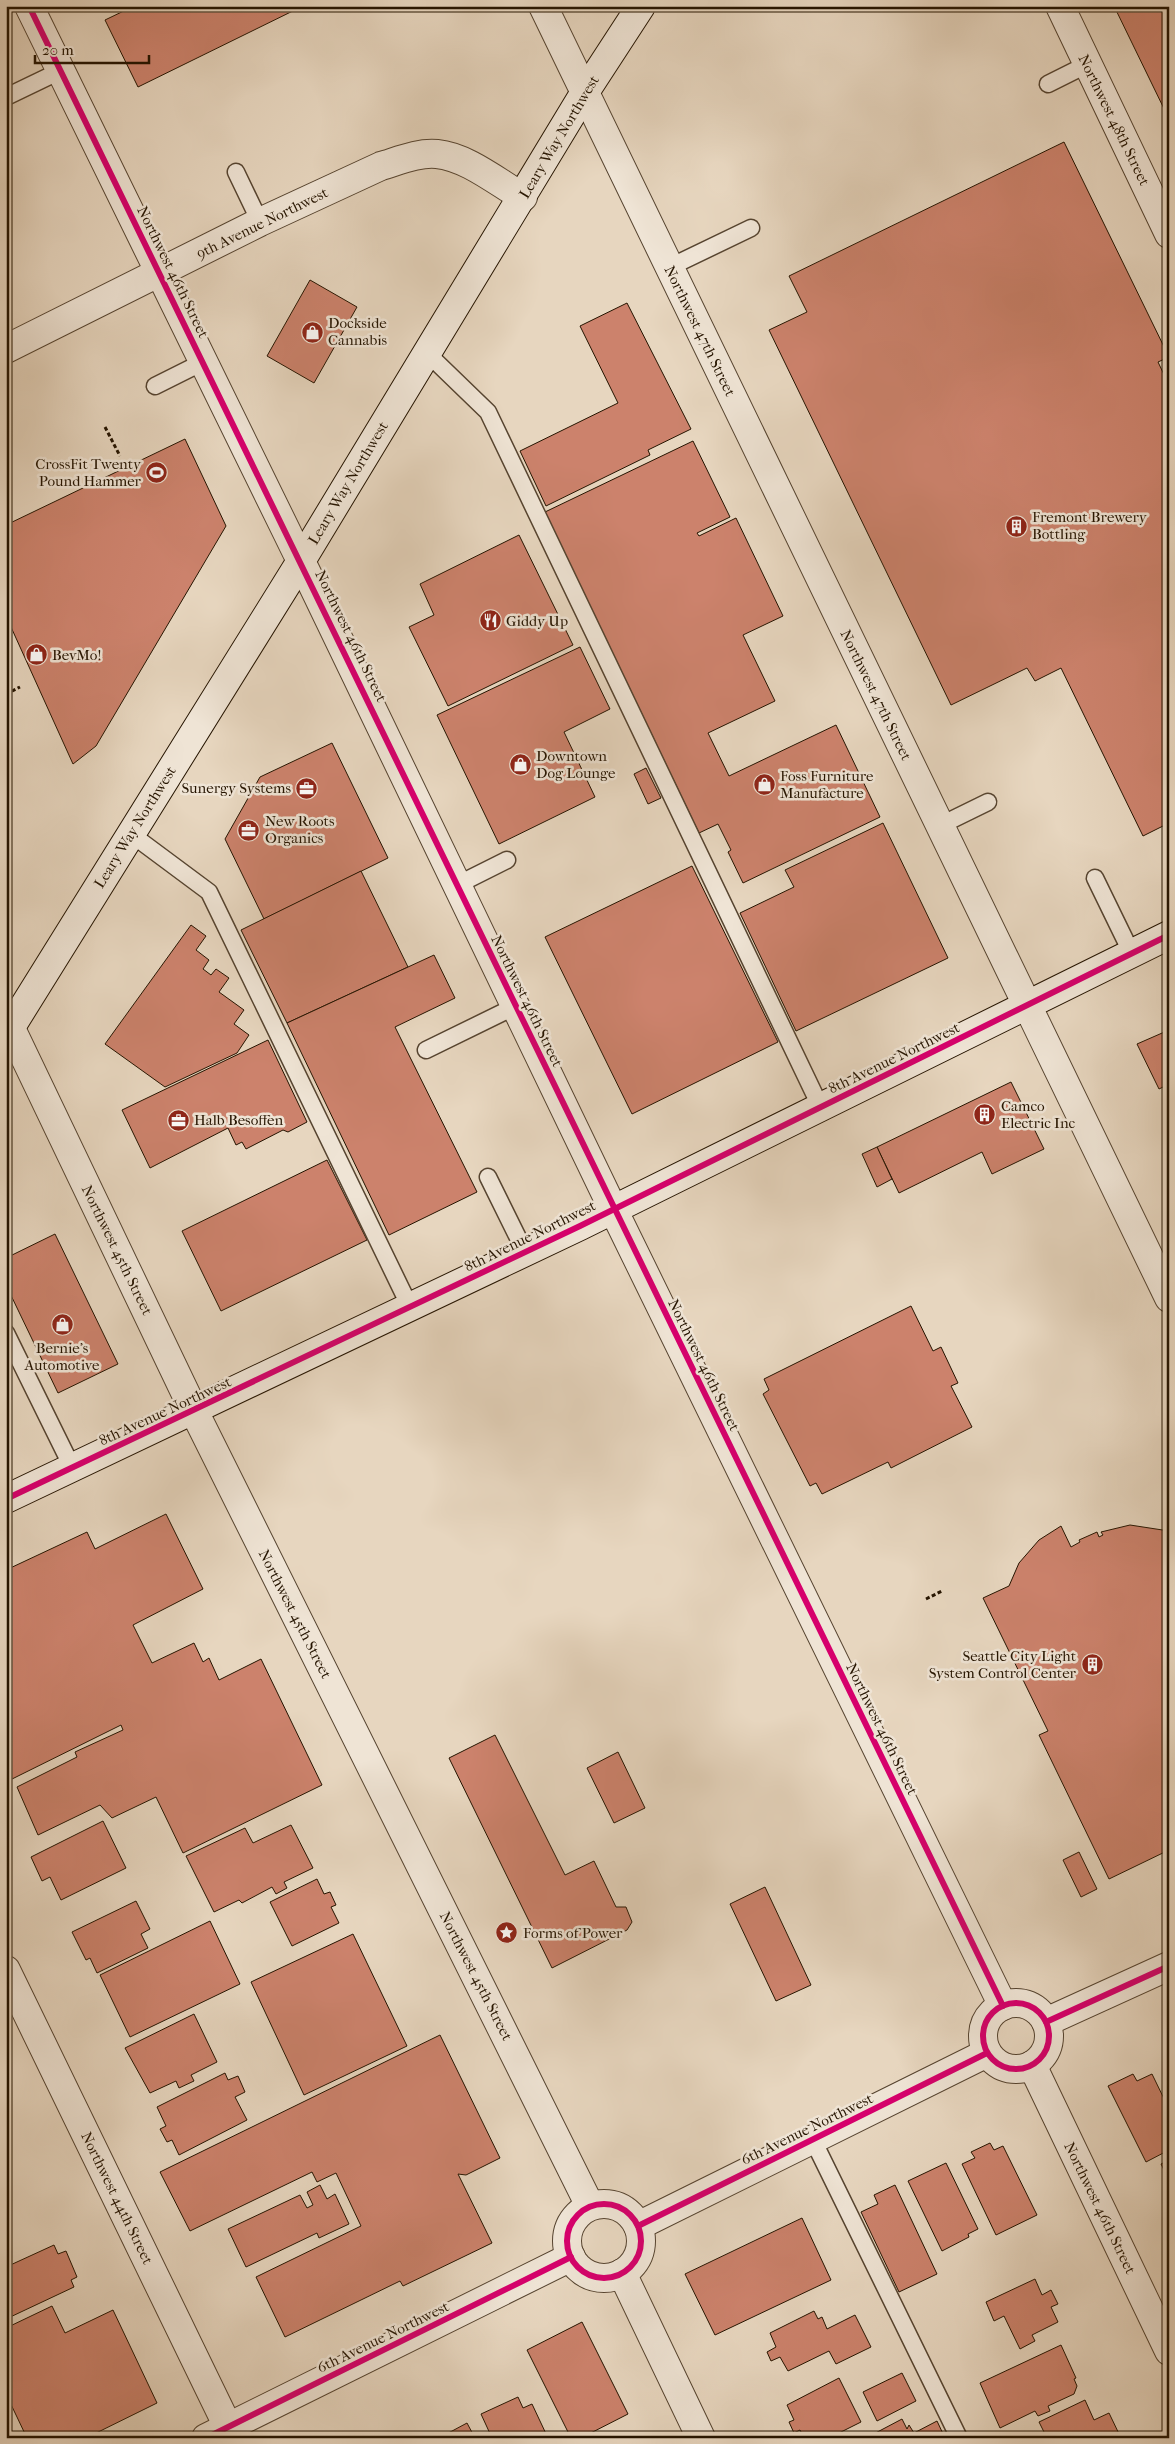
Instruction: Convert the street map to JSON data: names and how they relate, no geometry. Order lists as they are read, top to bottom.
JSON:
{
  "streets": {
    "street": [
      "Northwest 48th Street",
      "Leary Way Northwest",
      "9th Avenue Northwest",
      "Northwest 46th Street",
      "Northwest 47th Street",
      "8th Avenue Northwest",
      "Northwest 45th Street",
      "6th Avenue Northwest",
      "Northwest 44th Street"
    ]
  },
  "crossings": [
    ["Leary Way Northwest", "9th Avenue Northwest"],
    ["Leary Way Northwest", "Northwest 46th Street"],
    ["Leary Way Northwest", "Northwest 47th Street"],
    ["Leary Way Northwest", "Northwest 45th Street"],
    ["9th Avenue Northwest", "Northwest 46th Street"],
    ["Northwest 46th Street", "8th Avenue Northwest"],
    ["Northwest 46th Street", "6th Avenue Northwest"],
    ["Northwest 47th Street", "8th Avenue Northwest"],
    ["8th Avenue Northwest", "Northwest 45th Street"],
    ["Northwest 45th Street", "6th Avenue Northwest"],
    ["6th Avenue Northwest", "Northwest 44th Street"]
  ],
  "places": {
    "shop": [
      "Dockside Cannabis",
      "BevMo!",
      "Downtown Dog Lounge",
      "Foss Furniture Manufacture",
      "Bernie's Automotive"
    ],
    "sports": ["CrossFit Twenty Pound Hammer"],
    "building": ["Fremont Brewery Bottling", "Camco Electric Inc", "Seattle City Light System Control Center"],
    "restaurant": ["Giddy Up"],
    "office": ["Sunergy Systems", "New Roots Organics", "Halb Besoffen"],
    "place": ["Forms of Power"]
  },
  "scale_bar": "20 m"
}
